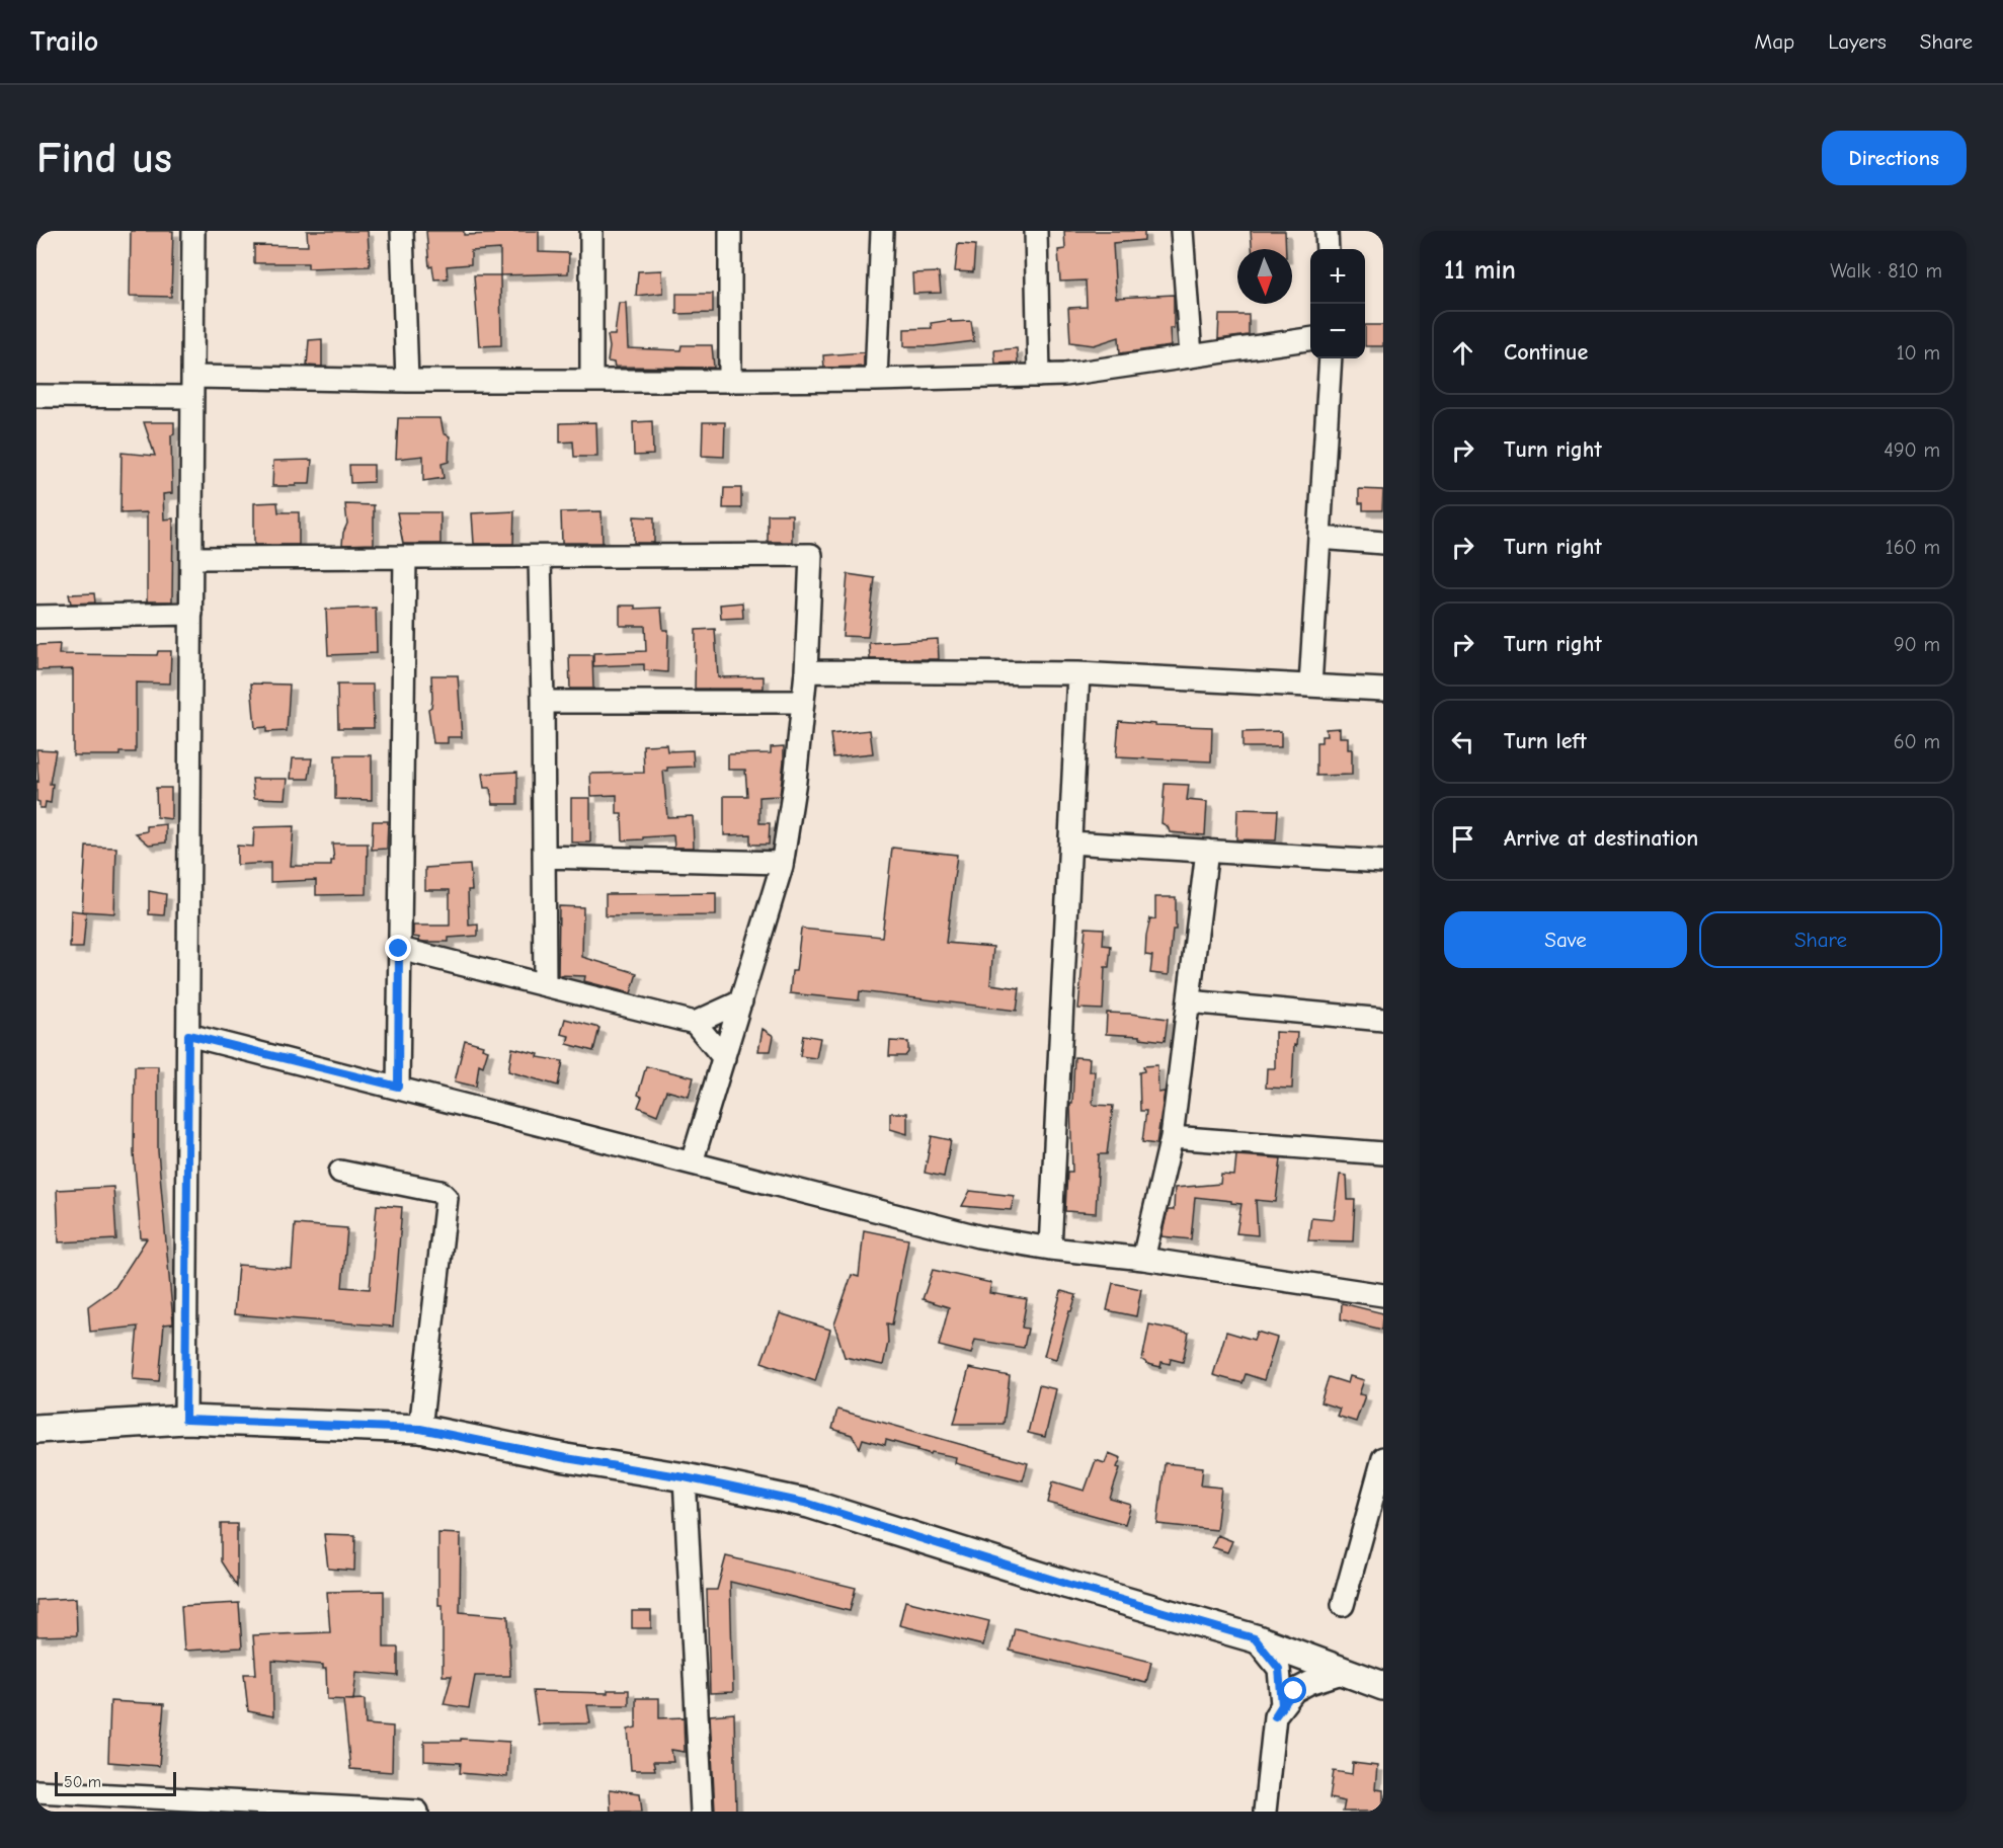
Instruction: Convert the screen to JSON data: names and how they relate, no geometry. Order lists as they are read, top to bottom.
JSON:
{
  "scale_bar": "50 m",
  "north": "bottom",
  "page": {
    "header": "Trailo",
    "nav": ["Map", "Layers", "Share"],
    "buttons": [
      "Directions",
      ["Save", "Share"]
    ],
    "title": "Find us",
    "heading": ["11 min", "Walk · 810 m"],
    "map_buttons": ["+", "−"],
    "list": [
      ["Continue", "10 m"],
      ["Turn right", "490 m"],
      ["Turn right", "160 m"],
      ["Turn right", "90 m"],
      ["Turn left", "60 m"],
      "Arrive at destination"
    ],
    "scale": "50 m"
  }
}
